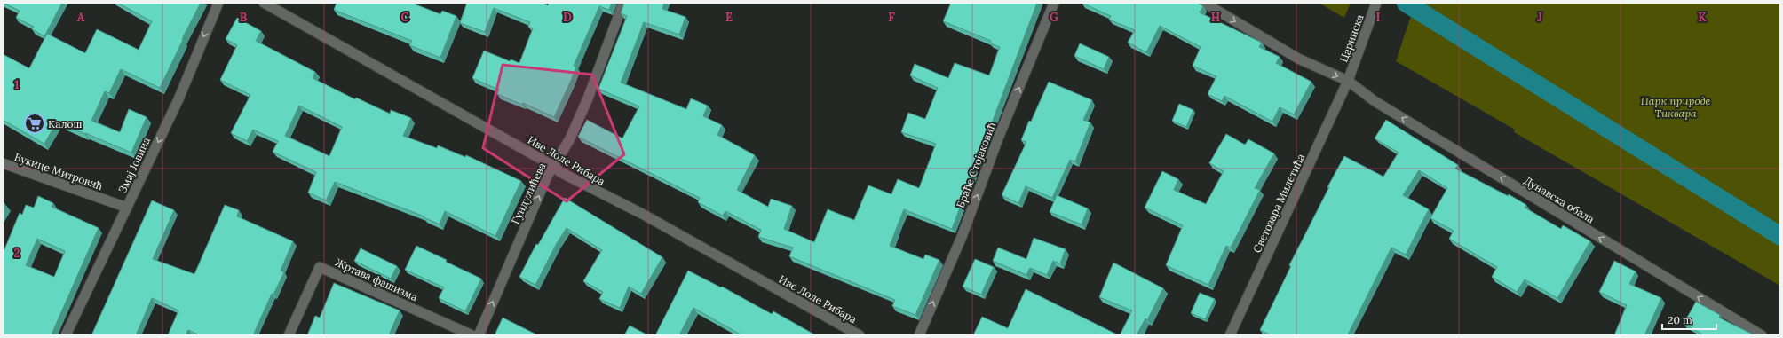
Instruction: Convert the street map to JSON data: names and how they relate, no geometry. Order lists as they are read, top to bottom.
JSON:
{
  "streets": {
    "street": [
      "Царинска",
      "Иве Лоле Рибара",
      "Змај Јовина",
      "Браће Стојаковић",
      "Вукице Митровић",
      "Гундулићева",
      "Дунавска обала",
      "Светозара Милетића",
      "Жртава фашизма"
    ]
  },
  "crossings": [
    ["Царинска", "Дунавска обала"],
    ["Царинска", "Светозара Милетића"],
    ["Иве Лоле Рибара", "Гундулићева"],
    ["Змај Јовина", "Вукице Митровић"],
    ["Дунавска обала", "Светозара Милетића"]
  ],
  "one_way": [
    "Змај Јовина",
    "Браће Стојаковић",
    "Гундулићева",
    "Дунавска обала"
  ],
  "parks": ["Парк природе Тиквара"],
  "places": {
    "supermarket": ["Калош"]
  },
  "scale_bar": "20 m",
  "grid": {
    "columns": [
      "A",
      "B",
      "C",
      "D",
      "E",
      "F",
      "G",
      "H",
      "I",
      "J",
      "K"
    ],
    "rows": ["1", "2"]
  }
}
